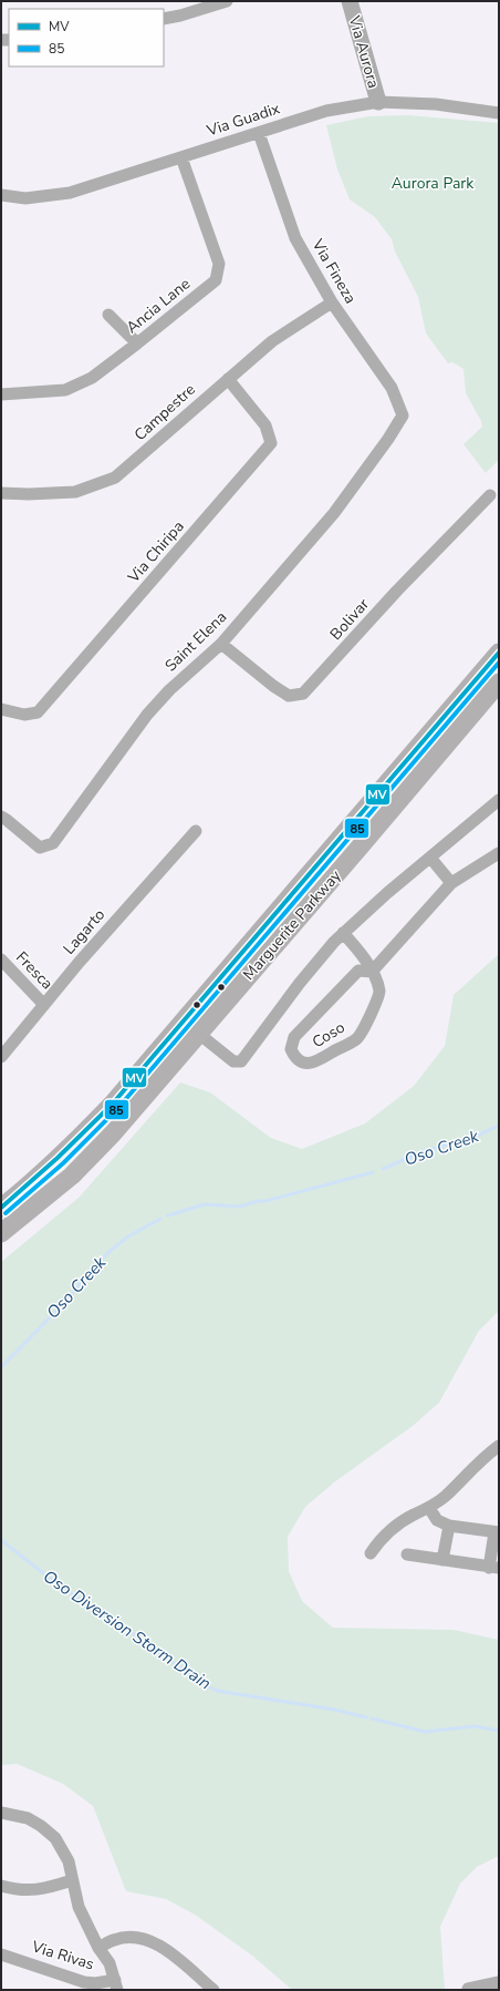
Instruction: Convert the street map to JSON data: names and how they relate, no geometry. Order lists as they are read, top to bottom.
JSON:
{
  "streets": {
    "main road": ["Marguerite Parkway"],
    "street": [
      "Via Aurora",
      "Via Guadix",
      "Via Fineza",
      "Ancia Lane",
      "Campestre",
      "Via Chiripa",
      "Bolivar",
      "Saint Elena",
      "Lagarto",
      "Fresca",
      "Coso",
      "Via Rivas"
    ]
  },
  "crossings": [
    ["Via Aurora", "Via Guadix"],
    ["Via Guadix", "Via Fineza"],
    ["Via Guadix", "Ancia Lane"],
    ["Via Fineza", "Campestre"],
    ["Via Fineza", "Saint Elena"],
    ["Campestre", "Via Chiripa"],
    ["Bolivar", "Saint Elena"],
    ["Lagarto", "Fresca"]
  ],
  "water": ["Oso Creek", "Oso Diversion Storm Drain"],
  "parks": ["Aurora Park"],
  "lines": ["transit line MV", "transit line 85"],
  "legend": ["MV", "85"]
}
